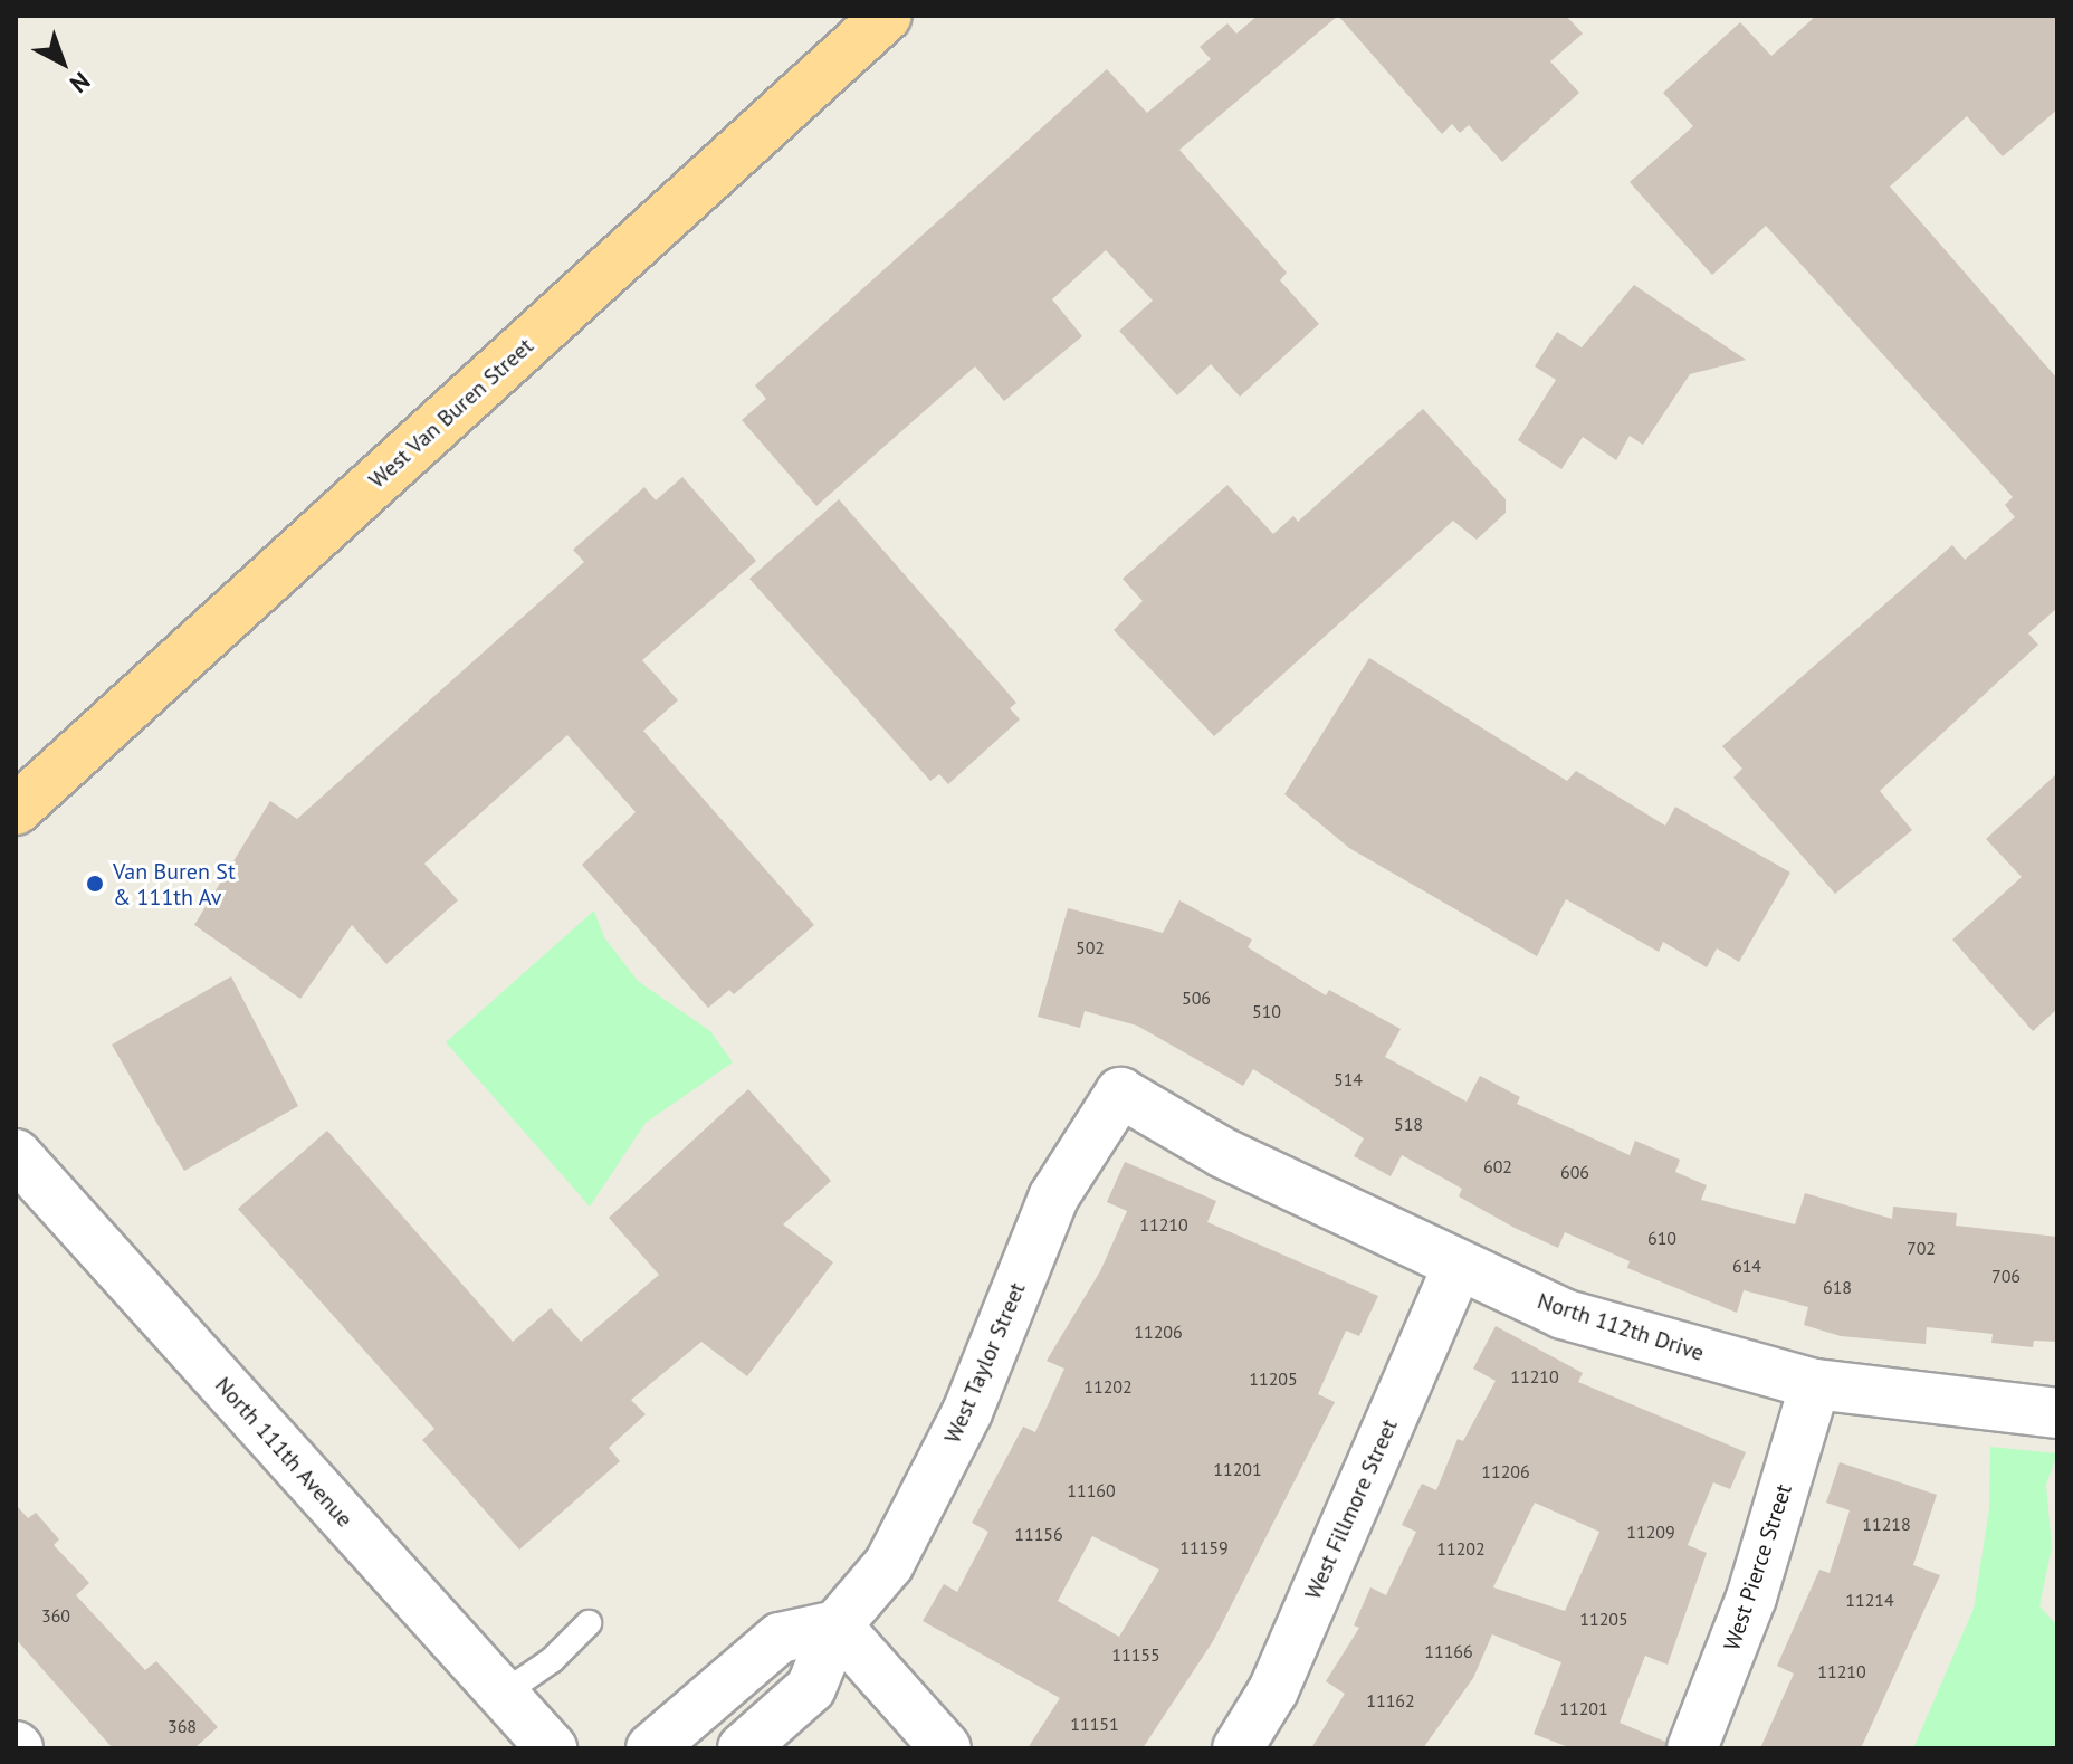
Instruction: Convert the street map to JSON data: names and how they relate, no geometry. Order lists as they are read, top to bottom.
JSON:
{
  "streets": {
    "main road": ["West Van Buren Street"],
    "street": [
      "North 112th Drive",
      "West Taylor Street",
      "North 111th Avenue",
      "West Fillmore Street",
      "West Pierce Street"
    ]
  },
  "crossings": [
    ["North 112th Drive", "West Taylor Street"],
    ["North 112th Drive", "West Fillmore Street"],
    ["North 112th Drive", "West Pierce Street"]
  ],
  "places": ["Van Buren St & 111th Av"],
  "house_numbers": [
    "502",
    "506",
    "510",
    "514",
    "518",
    "602",
    "606",
    "11210",
    "610",
    "702",
    "614",
    "706",
    "618",
    "11206",
    "11210",
    "11205",
    "11202",
    "11201",
    "11206",
    "11160",
    "11218",
    "11209",
    "11156",
    "11159",
    "11202",
    "11214",
    "360",
    "11205",
    "11166",
    "11155",
    "11210",
    "11162",
    "11201",
    "11151",
    "368"
  ],
  "north": "bottom right"
}
